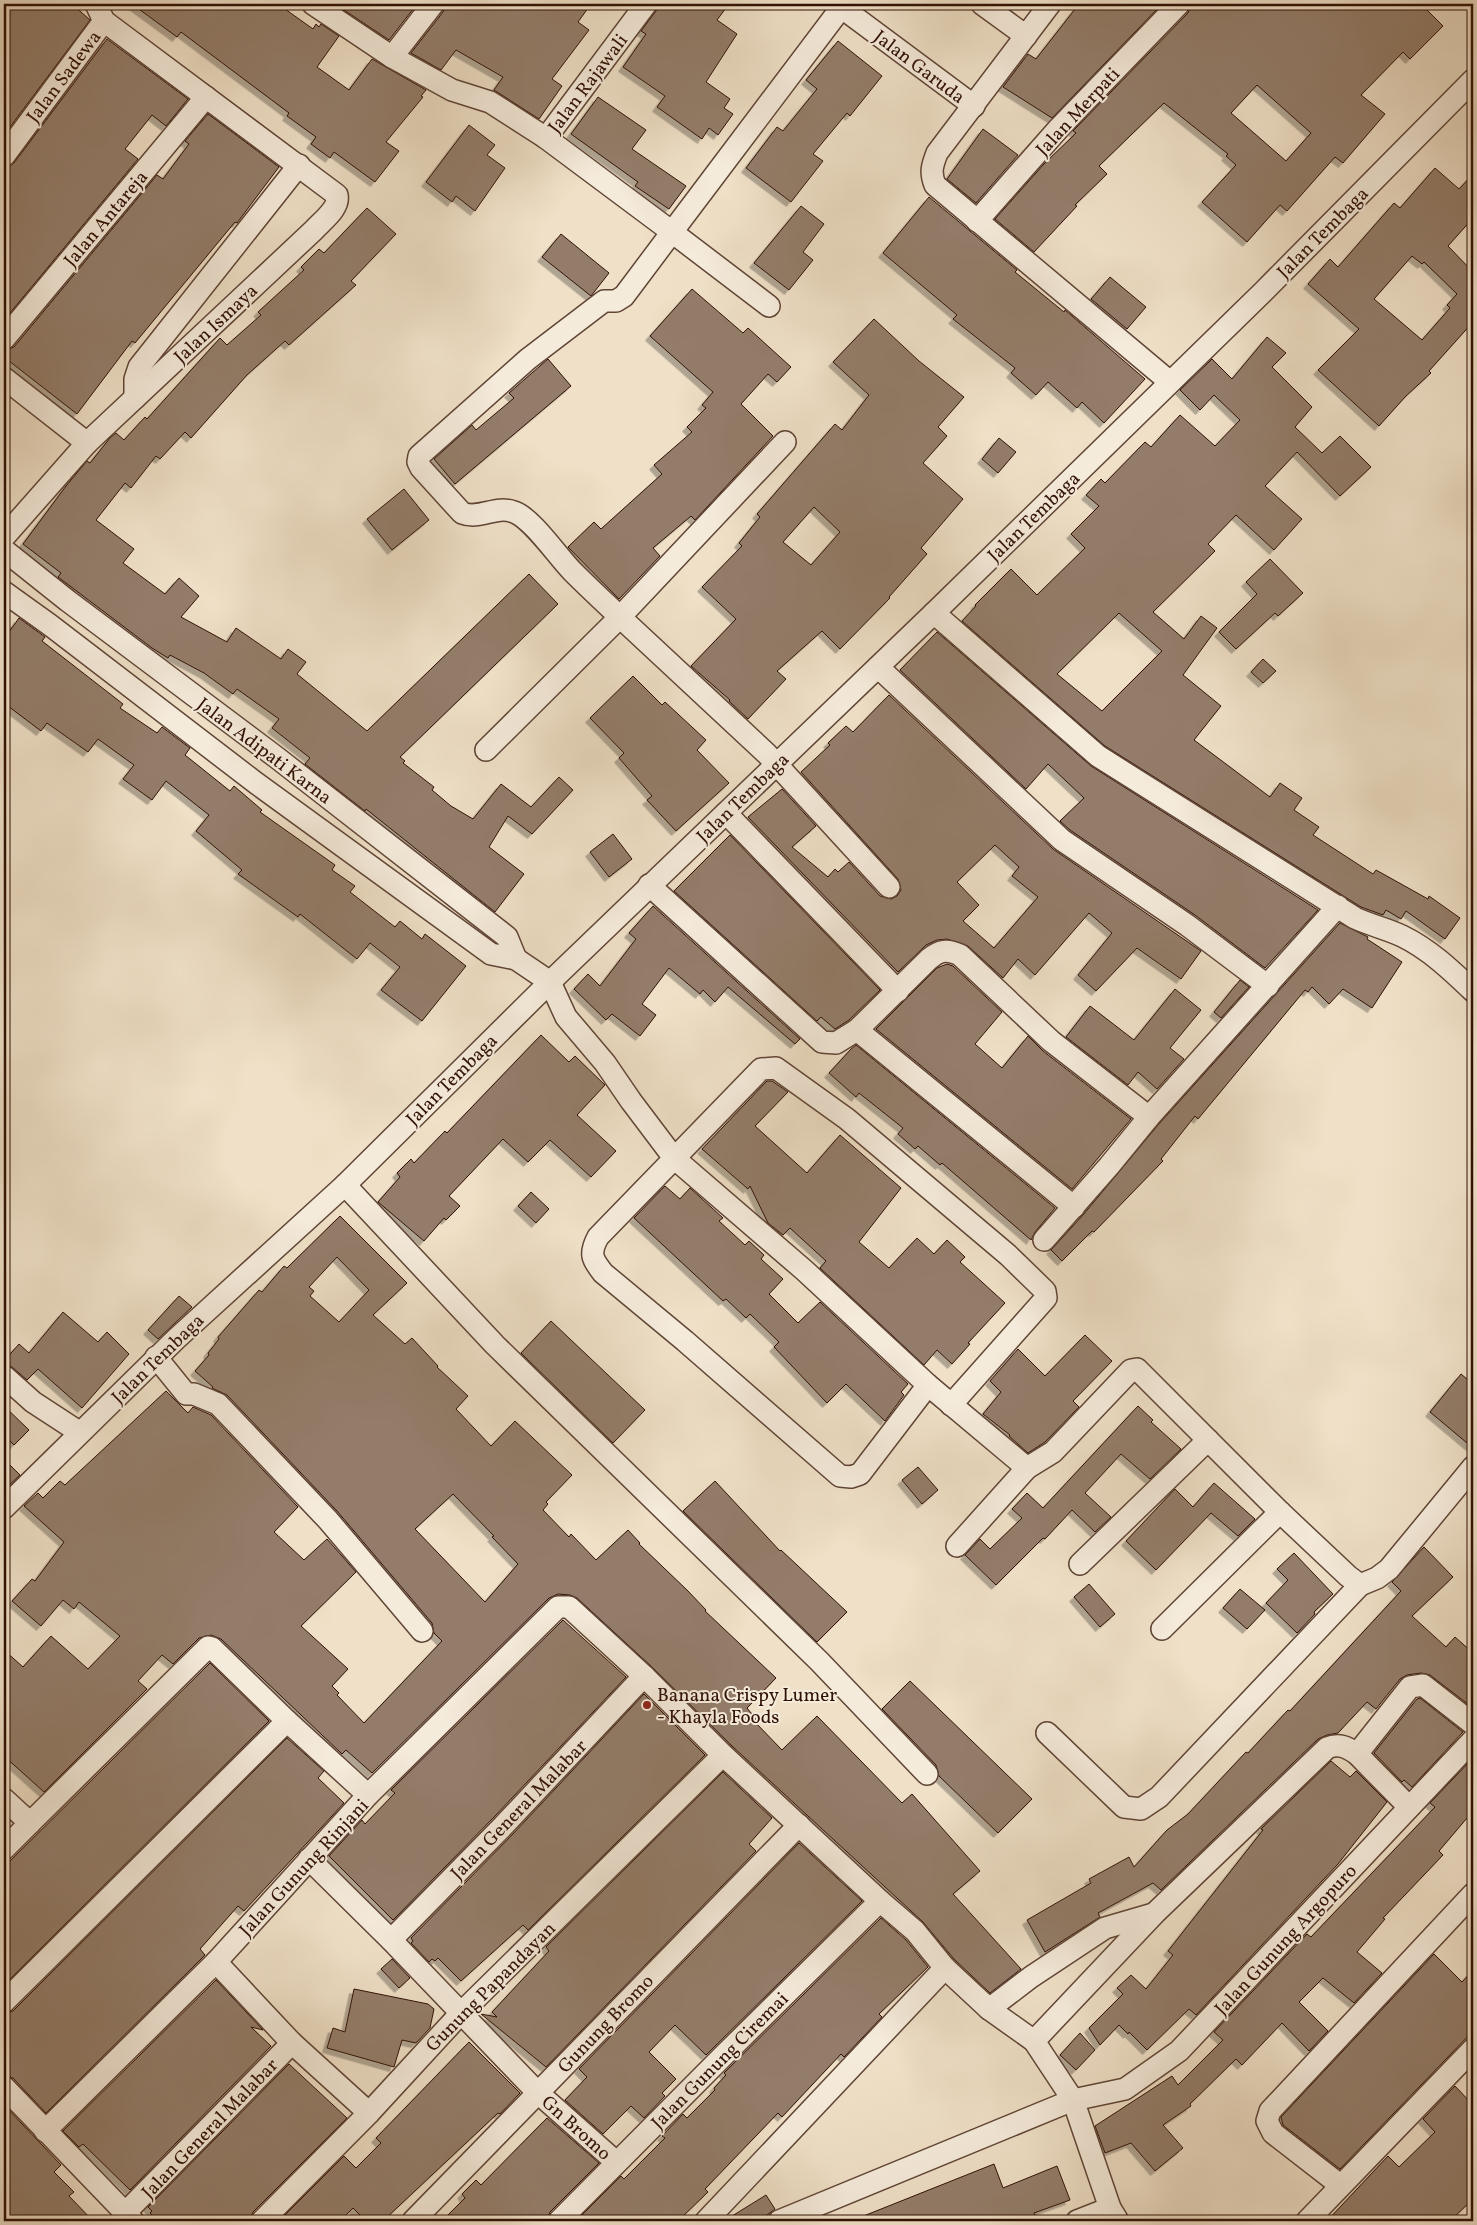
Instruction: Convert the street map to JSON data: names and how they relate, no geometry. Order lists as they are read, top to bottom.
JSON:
{
  "streets": {
    "street": [
      "Jalan Garuda",
      "Jalan Sadewa",
      "Jalan Rajawali",
      "Jalan Merpati",
      "Jalan Antareja",
      "Jalan Tembaga",
      "Jalan Ismaya",
      "Jalan Adipati Karna",
      "Jalan General Malabar",
      "Jalan Gunung Rinjani",
      "Jalan Gunung Argopuro",
      "Gunung Papandayan",
      "Gunung Bromo",
      "Jalan Gunung Ciremai",
      "Gn Bromo"
    ]
  },
  "crossings": [
    ["Jalan Tembaga", "Jalan Adipati Karna"],
    ["Jalan General Malabar", "Jalan Gunung Rinjani"],
    ["Jalan General Malabar", "Gn Bromo"],
    ["Jalan Gunung Rinjani", "Gn Bromo"],
    ["Gunung Papandayan", "Gn Bromo"],
    ["Gunung Bromo", "Gn Bromo"],
    ["Jalan Gunung Ciremai", "Gn Bromo"]
  ],
  "places": ["Banana Crispy Lumer - Khayla Foods"]
}
